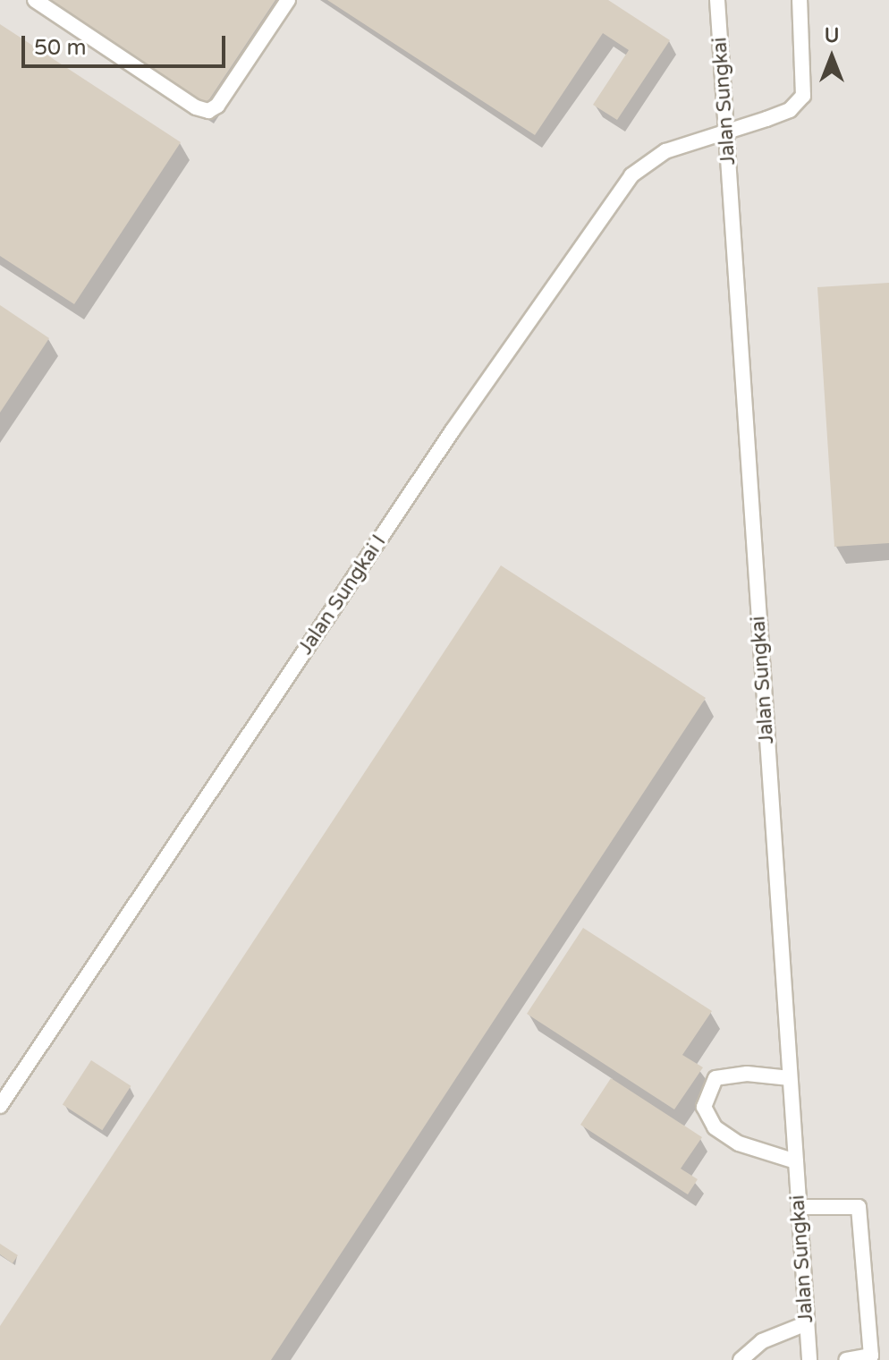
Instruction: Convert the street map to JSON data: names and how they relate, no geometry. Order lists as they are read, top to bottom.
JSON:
{
  "streets": {
    "lane": ["Jalan Sungkai", "Jalan Sungkai I"]
  },
  "crossings": [
    ["Jalan Sungkai", "Jalan Sungkai I"]
  ],
  "scale_bar": "50 m",
  "north": "top"
}
